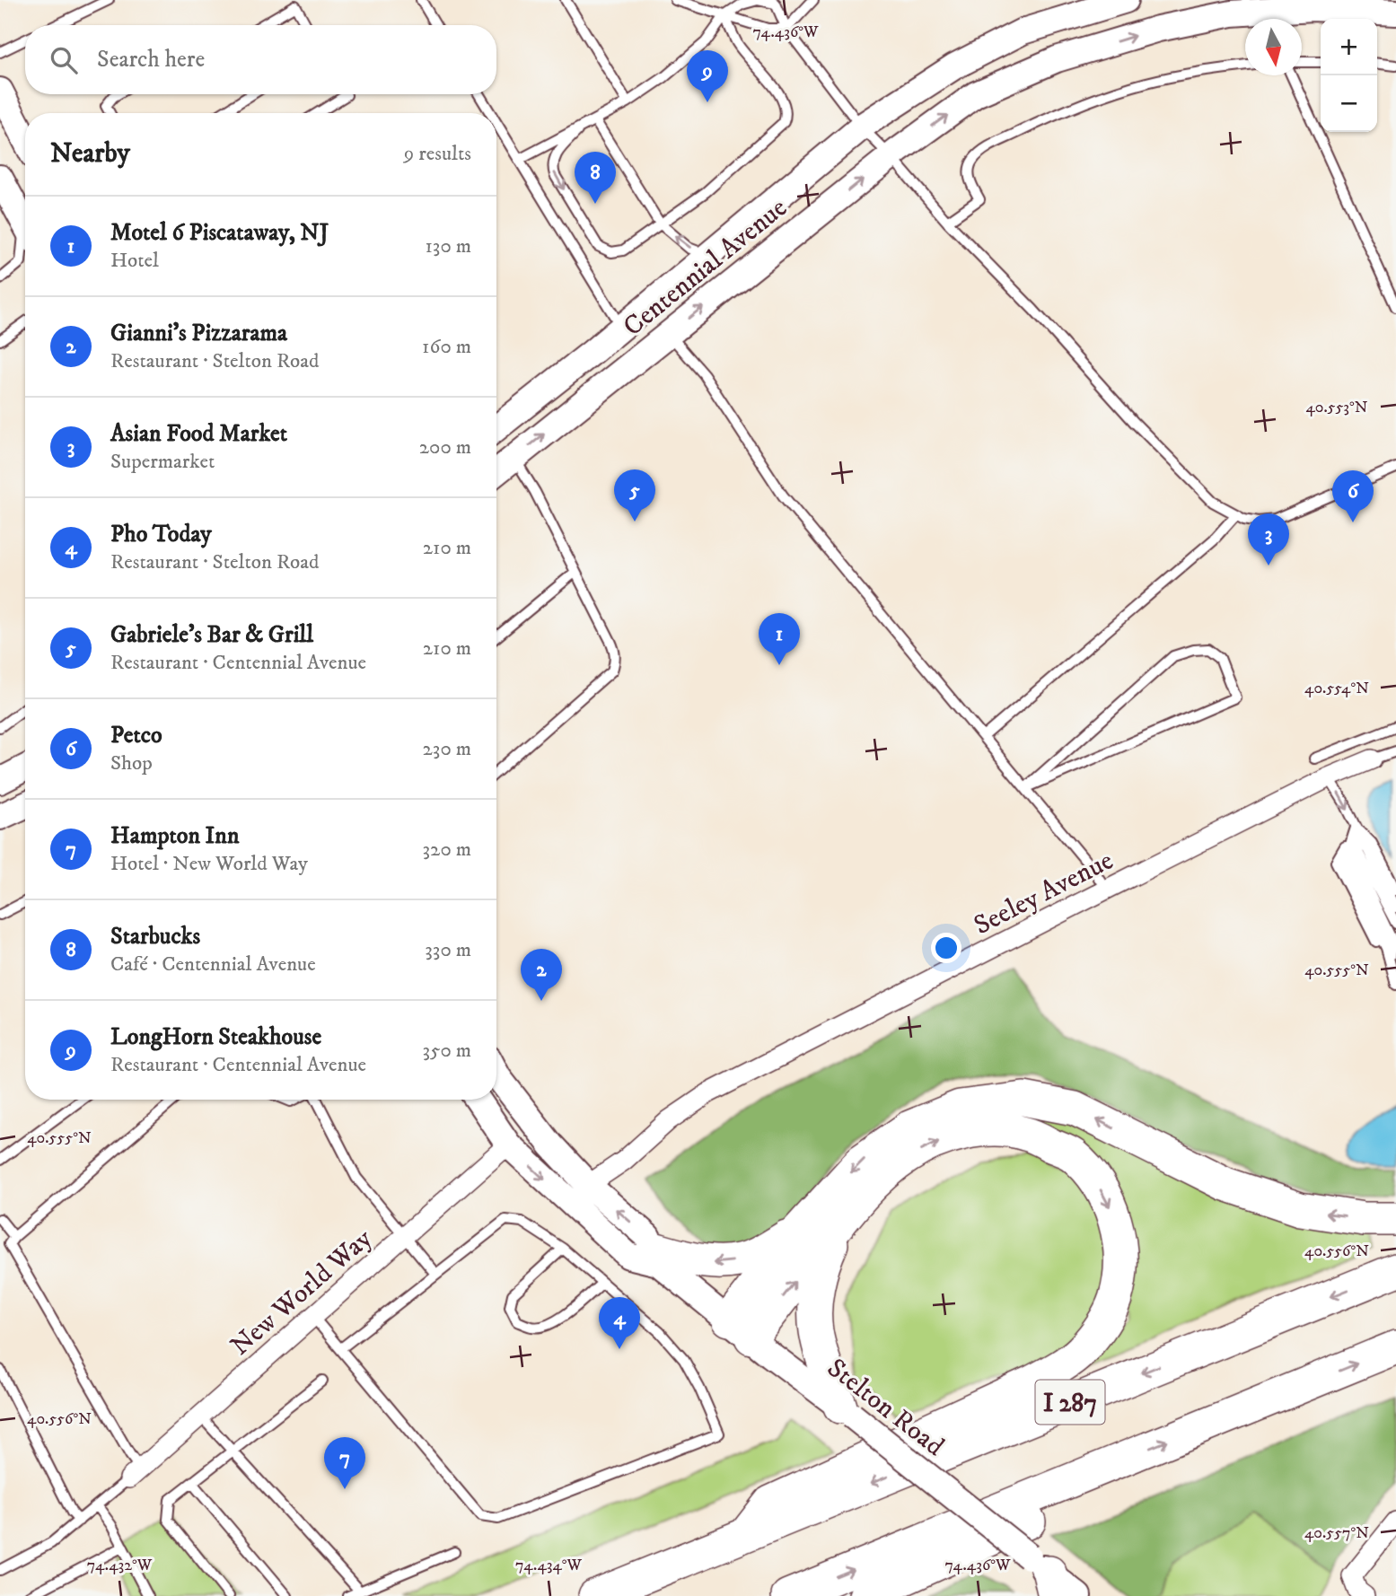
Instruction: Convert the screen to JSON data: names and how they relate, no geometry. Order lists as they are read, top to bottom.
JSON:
{
  "streets": {
    "highway": ["I 287"],
    "main road": ["Centennial Avenue", "Stelton Road"],
    "street": ["Seeley Avenue", "New World Way"]
  },
  "crossings": [
    ["Seeley Avenue", "Stelton Road"],
    ["New World Way", "Stelton Road"]
  ],
  "north": "bottom",
  "page": {
    "map_buttons": ["+", "−"],
    "search": "Search here",
    "pins": [
      "9",
      "8",
      "5",
      "6",
      "3",
      "1",
      "2",
      "4",
      "7"
    ],
    "heading": ["Nearby", "9 results"],
    "list": [
      {
        "mark": "1",
        "name": "Motel 6 Piscataway, NJ",
        "note": "Hotel",
        "value": "130 m"
      },
      {
        "mark": "2",
        "name": "Gianni's Pizzarama",
        "note": "Restaurant · Stelton Road",
        "value": "160 m"
      },
      {
        "mark": "3",
        "name": "Asian Food Market",
        "note": "Supermarket",
        "value": "200 m"
      },
      {
        "mark": "4",
        "name": "Pho Today",
        "note": "Restaurant · Stelton Road",
        "value": "210 m"
      },
      {
        "mark": "5",
        "name": "Gabriele's Bar & Grill",
        "note": "Restaurant · Centennial Avenue",
        "value": "210 m"
      },
      {
        "mark": "6",
        "name": "Petco",
        "note": "Shop",
        "value": "230 m"
      },
      {
        "mark": "7",
        "name": "Hampton Inn",
        "note": "Hotel · New World Way",
        "value": "320 m"
      },
      {
        "mark": "8",
        "name": "Starbucks",
        "note": "Café · Centennial Avenue",
        "value": "330 m"
      },
      {
        "mark": "9",
        "name": "LongHorn Steakhouse",
        "note": "Restaurant · Centennial Avenue",
        "value": "350 m"
      }
    ]
  },
  "coordinates": [
    "74.436°W",
    "40.553°N",
    "40.554°N",
    "40.555°N",
    "40.556°N",
    "40.557°N",
    "74.432°W",
    "74.434°W"
  ]
}
